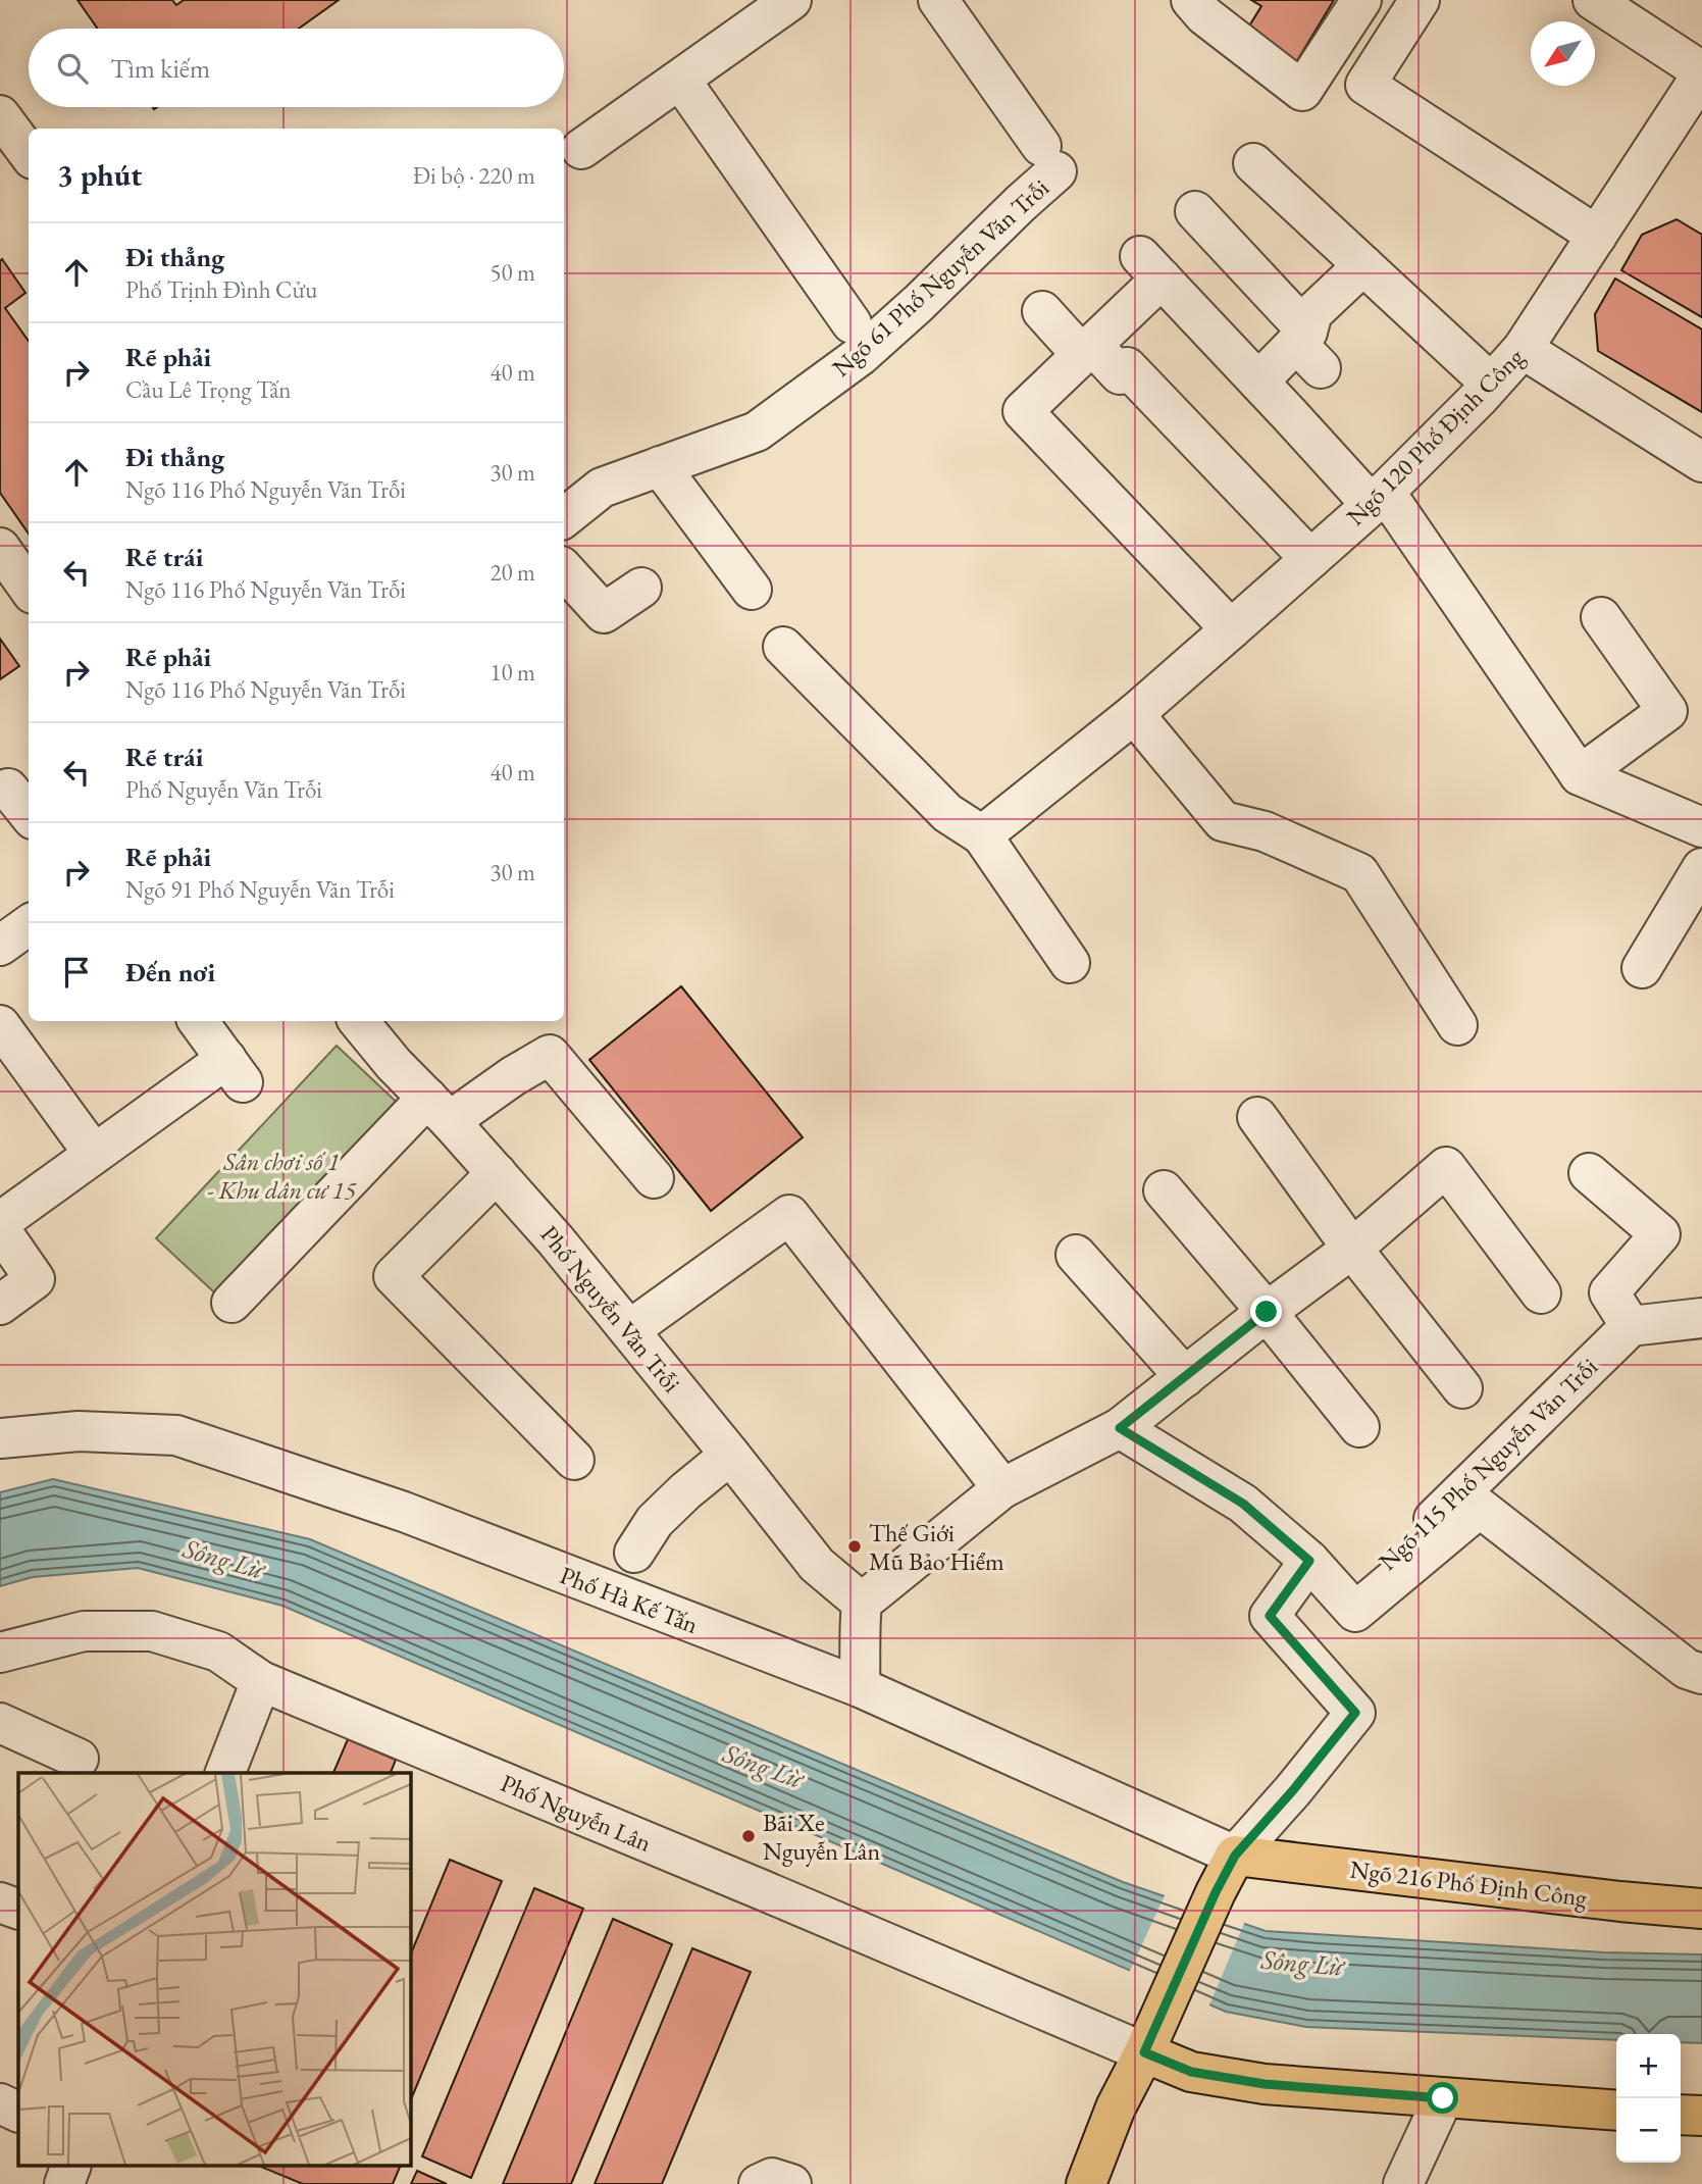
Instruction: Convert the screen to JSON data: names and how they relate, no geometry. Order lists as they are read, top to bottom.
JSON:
{
  "streets": {
    "main road": ["Ngõ 216 Phố Định Công"],
    "street": [
      "Ngõ 61 Phố Nguyễn Văn Trỗi",
      "Ngõ 120 Phố Định Công",
      "Phố Nguyễn Văn Trỗi",
      "Ngõ 115 Phố Nguyễn Văn Trỗi",
      "Phố Hà Kế Tấn",
      "Phố Nguyễn Lân"
    ]
  },
  "crossings": [
    ["Phố Hà Kế Tấn", "Ngõ 216 Phố Định Công"]
  ],
  "water": ["Sông Lừ"],
  "parks": ["Sân chơi số 1 - Khu dân cư 15"],
  "places": ["Thế Giới Mũ Bảo Hiểm", "Bãi Xe Nguyễn Lân"],
  "north": "bottom left",
  "page": {
    "search": "Tìm kiếm",
    "heading": ["3 phút", "Đi bộ · 220 m"],
    "list": [
      ["Đi thẳng", "Phố Trịnh Đình Cửu", "50 m"],
      ["Rẽ phải", "Cầu Lê Trọng Tấn", "40 m"],
      ["Đi thẳng", "Ngõ 116 Phố Nguyễn Văn Trỗi", "30 m"],
      ["Rẽ trái", "Ngõ 116 Phố Nguyễn Văn Trỗi", "20 m"],
      ["Rẽ phải", "Ngõ 116 Phố Nguyễn Văn Trỗi", "10 m"],
      ["Rẽ trái", "Phố Nguyễn Văn Trỗi", "40 m"],
      ["Rẽ phải", "Ngõ 91 Phố Nguyễn Văn Trỗi", "30 m"],
      "Đến nơi"
    ],
    "map_buttons": ["+", "−"]
  }
}
